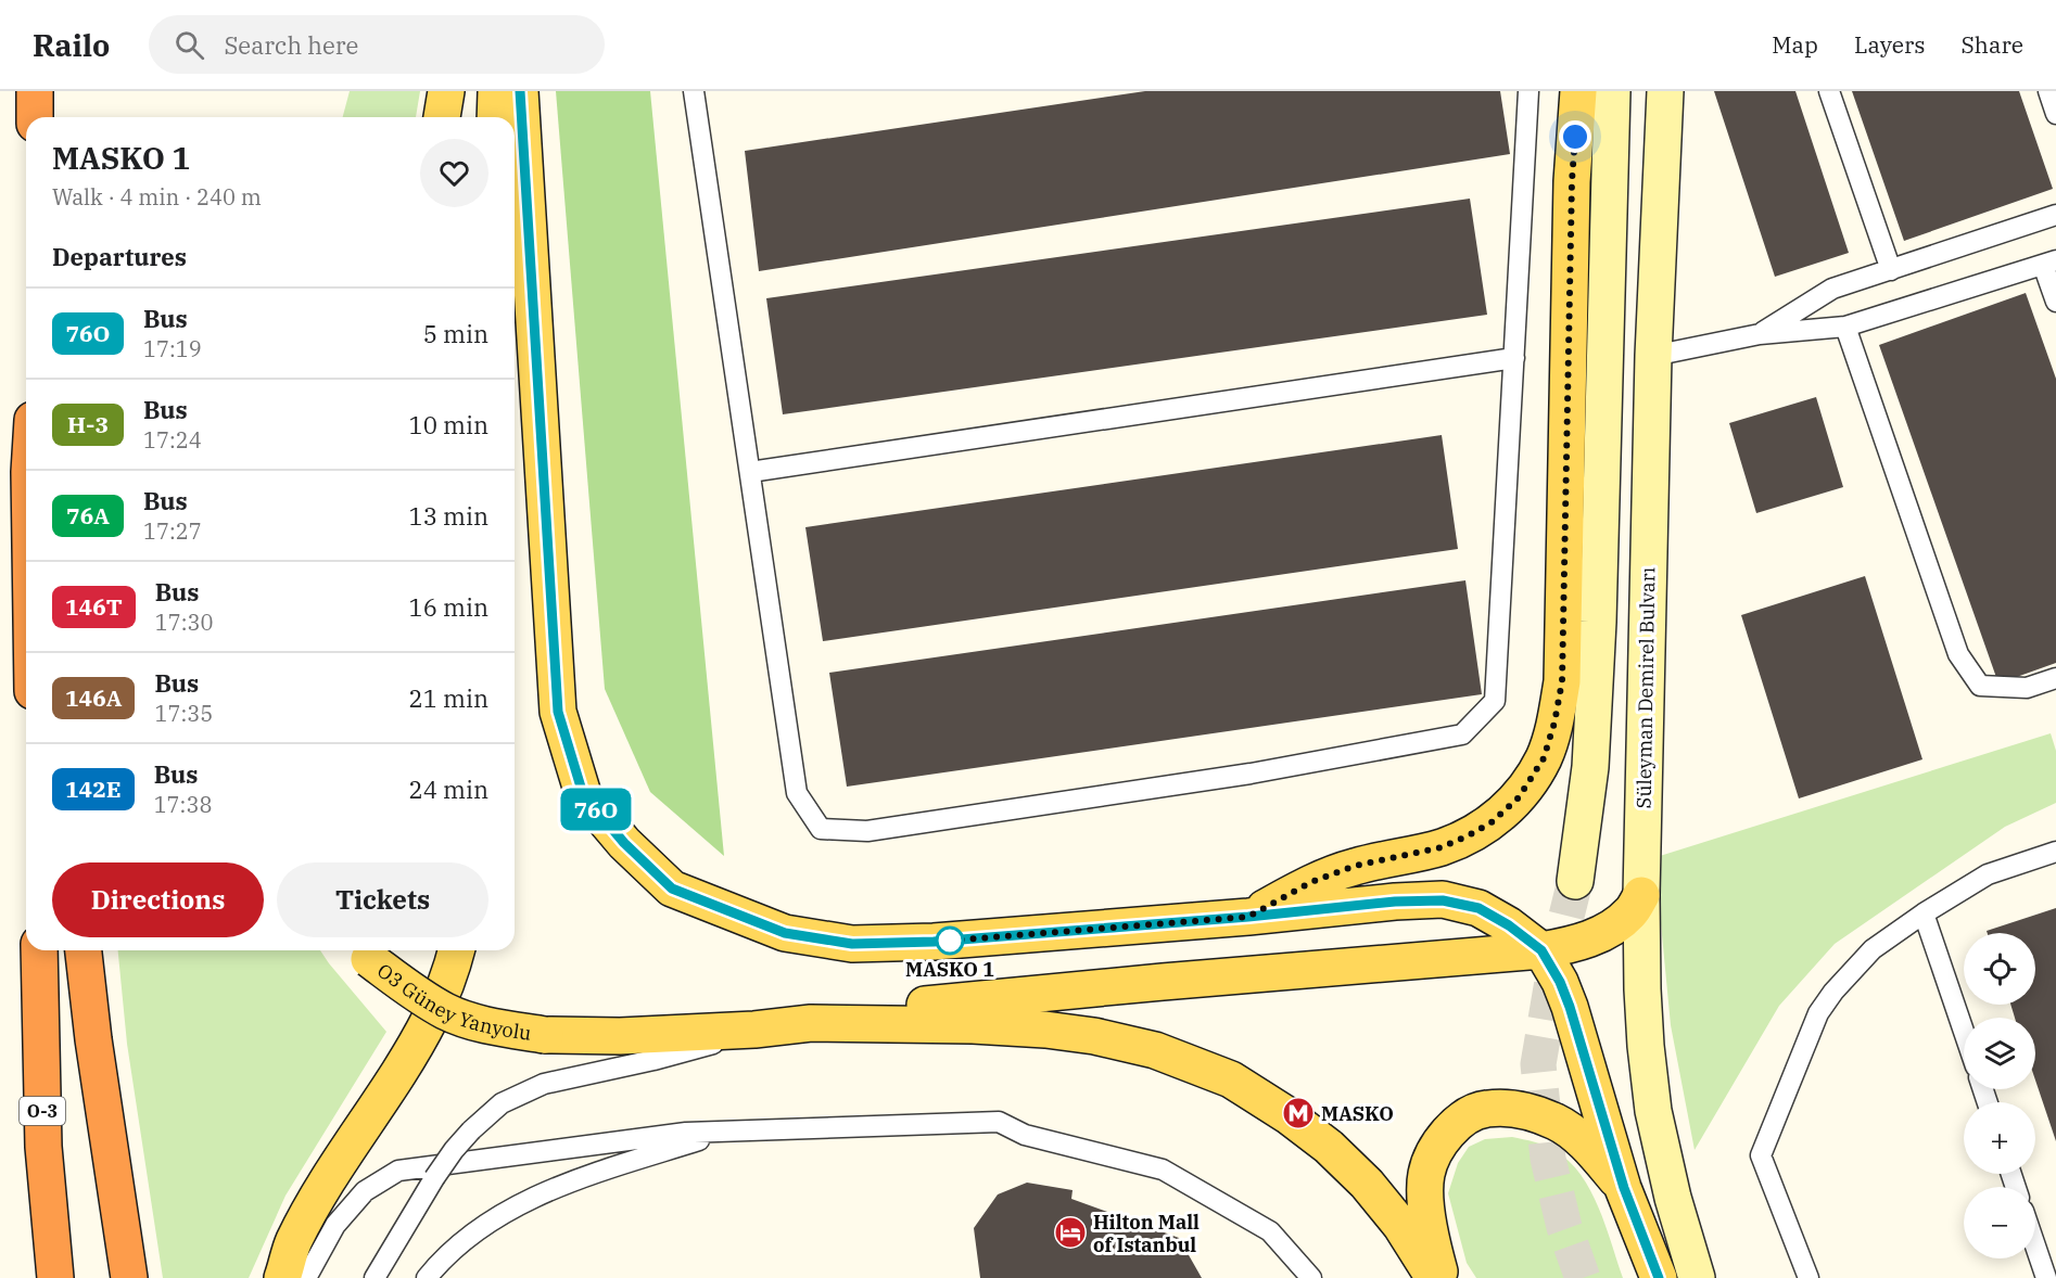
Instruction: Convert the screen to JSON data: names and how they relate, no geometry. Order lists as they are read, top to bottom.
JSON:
{
  "streets": {
    "highway": ["O-3"],
    "main road": ["Süleyman Demirel Bulvarı", "O3 Güney Yanyolu"]
  },
  "places": {
    "other": ["MASKO 1"],
    "metro station": ["MASKO"],
    "hotel": ["Hilton Mall of Istanbul"]
  },
  "lines": ["bus line 76O"],
  "page": {
    "header": "Railo",
    "search": "Search here",
    "nav": ["Map", "Layers", "Share"],
    "on_map": "76O",
    "heading": [
      ["MASKO 1", "Walk · 4 min · 240 m"],
      "Departures"
    ],
    "list": [
      {
        "mark": "76O",
        "name": "Bus",
        "note": "17:19",
        "value": "5 min"
      },
      {
        "mark": "H-3",
        "name": "Bus",
        "note": "17:24",
        "value": "10 min"
      },
      {
        "mark": "76A",
        "name": "Bus",
        "note": "17:27",
        "value": "13 min"
      },
      {
        "mark": "146T",
        "name": "Bus",
        "note": "17:30",
        "value": "16 min"
      },
      {
        "mark": "146A",
        "name": "Bus",
        "note": "17:35",
        "value": "21 min"
      },
      {
        "mark": "142E",
        "name": "Bus",
        "note": "17:38",
        "value": "24 min"
      }
    ],
    "buttons": ["Directions", "Tickets"],
    "map_buttons": ["+", "−"]
  }
}
